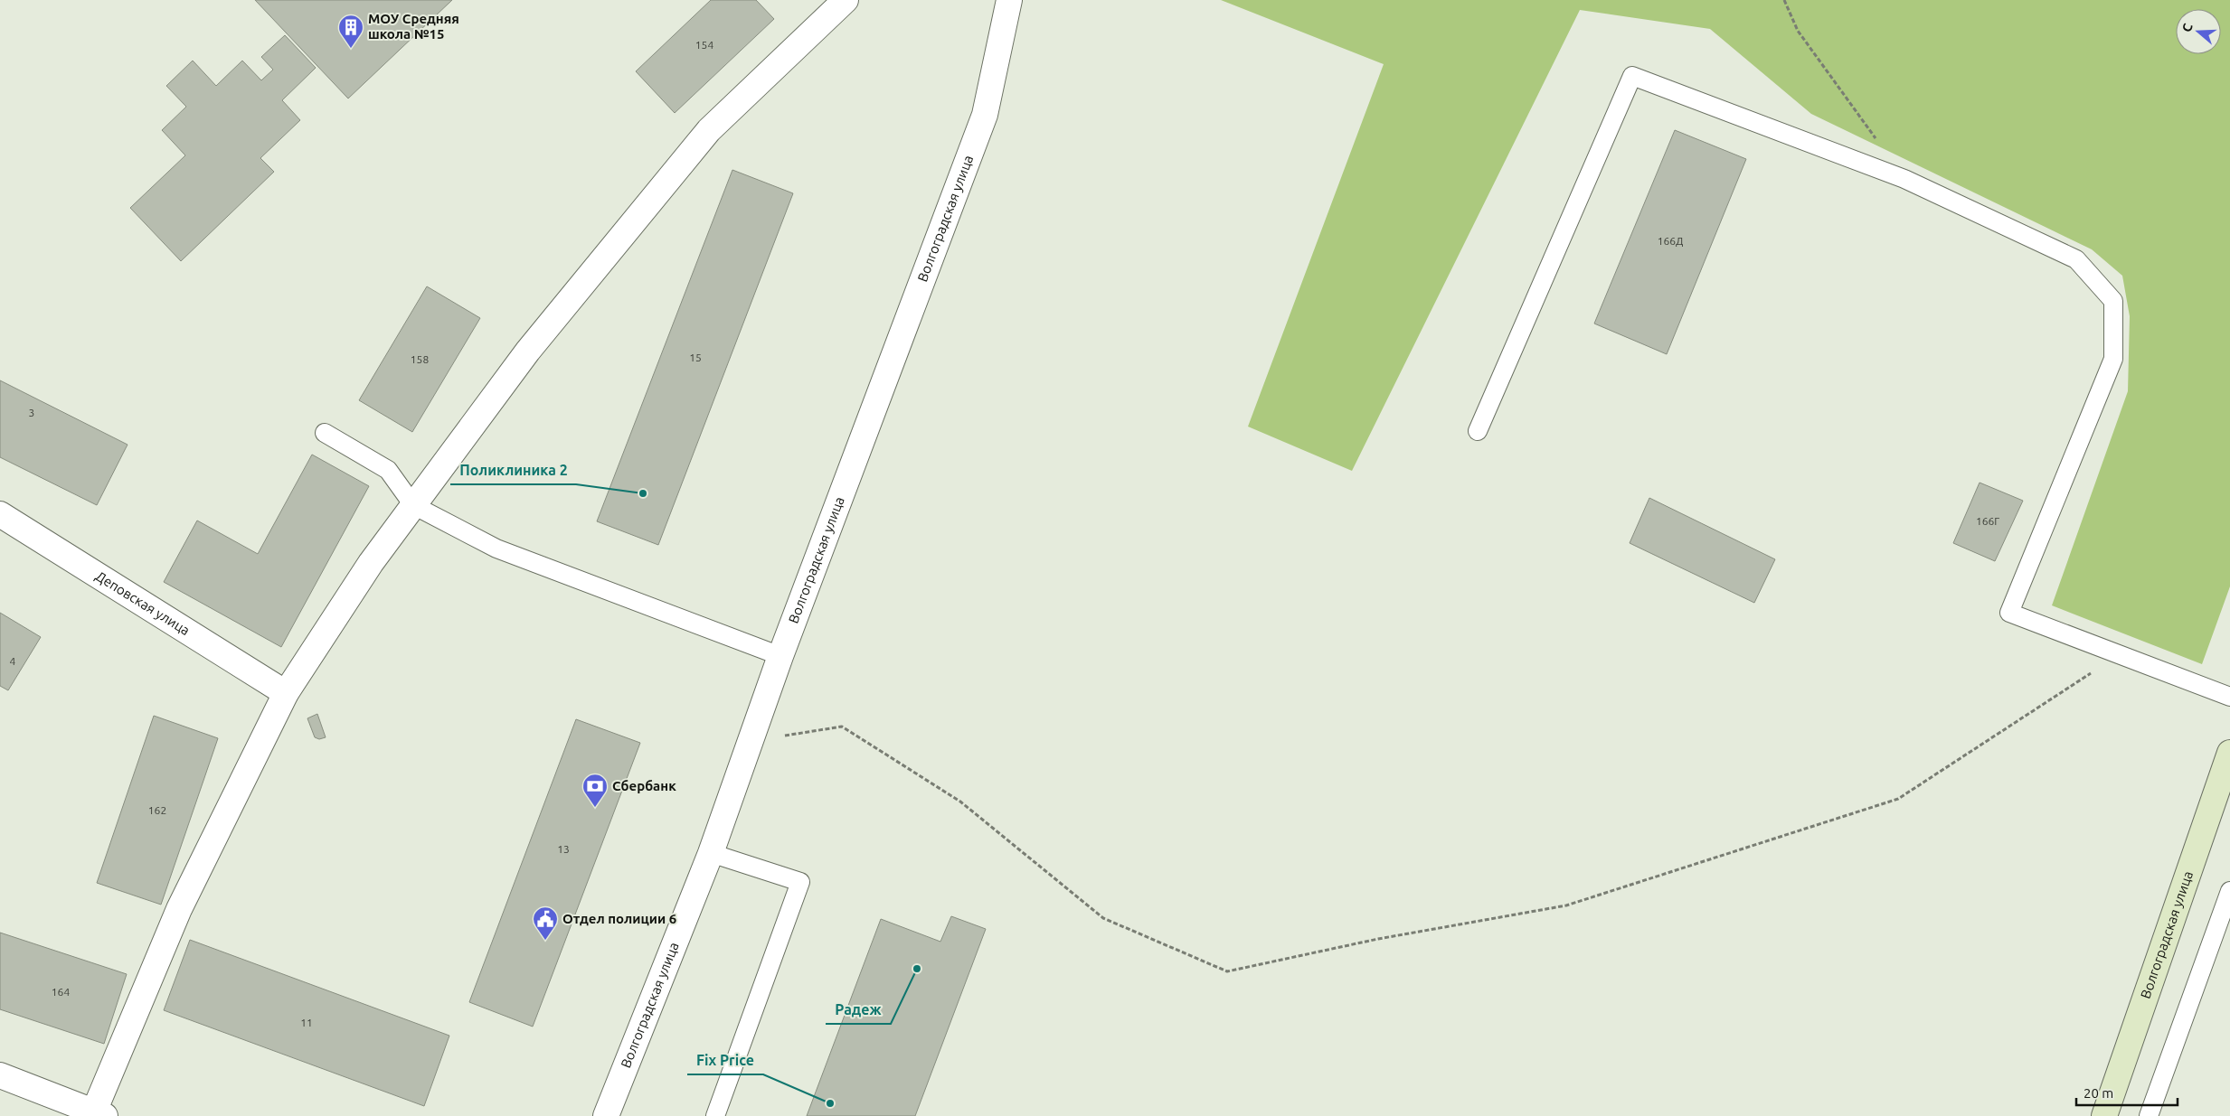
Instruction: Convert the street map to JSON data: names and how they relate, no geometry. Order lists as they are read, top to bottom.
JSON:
{
  "streets": {
    "main road": ["Волгоградская улица"],
    "street": ["Деповская улица"]
  },
  "places": {
    "building": ["МОУ Средняя школа №15"],
    "other": ["Поликлиника 2", "Радеж", "Fix Price"],
    "bank": ["Сбербанк"],
    "public building": ["Отдел полиции 6"]
  },
  "house_numbers": [
    "154",
    "166Д",
    "15",
    "158",
    "3",
    "166Г",
    "4",
    "162",
    "13",
    "164",
    "11"
  ],
  "scale_bar": "20 m",
  "north": "left"
}
